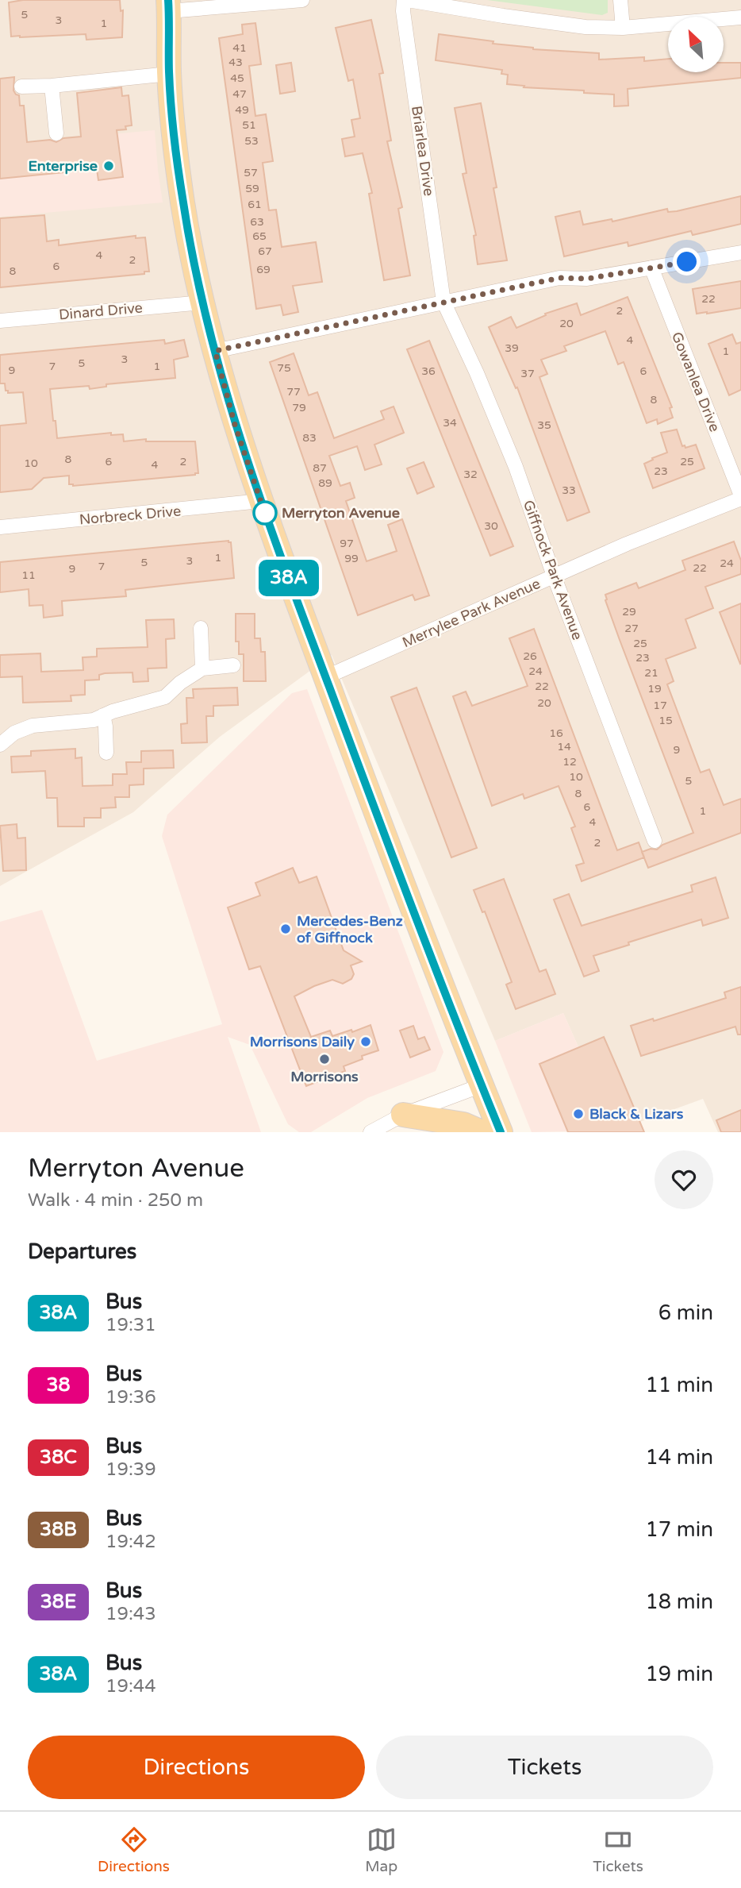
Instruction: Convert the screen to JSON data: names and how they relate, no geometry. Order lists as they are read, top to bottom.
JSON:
{
  "streets": {
    "street": [
      "Briarlea Drive",
      "Dinard Drive",
      "Gowanlea Drive",
      "Norbreck Drive",
      "Giffnock Park Avenue",
      "Merrylee Park Avenue"
    ]
  },
  "crossings": [
    ["Briarlea Drive", "Giffnock Park Avenue"],
    ["Gowanlea Drive", "Merrylee Park Avenue"],
    ["Giffnock Park Avenue", "Merrylee Park Avenue"]
  ],
  "places": [
    "Enterprise",
    "Merryton Avenue",
    "Mercedes-Benz of Giffnock",
    "Morrisons Daily",
    "Morrisons",
    "Black & Lizars"
  ],
  "lines": ["bus line 38A"],
  "house_numbers": [
    "5",
    "3",
    "1",
    "41",
    "43",
    "45",
    "47",
    "49",
    "51",
    "53",
    "57",
    "59",
    "61",
    "63",
    "65",
    "67",
    "4",
    "2",
    "6",
    "69",
    "8",
    "22",
    "2",
    "20",
    "4",
    "39",
    "1",
    "3",
    "5",
    "7",
    "1",
    "75",
    "9",
    "36",
    "6",
    "37",
    "77",
    "8",
    "79",
    "34",
    "35",
    "83",
    "8",
    "6",
    "2",
    "25",
    "10",
    "4",
    "87",
    "23",
    "32",
    "89",
    "33",
    "30",
    "97",
    "1",
    "99",
    "3",
    "5",
    "24",
    "7",
    "22",
    "9",
    "11",
    "29",
    "27",
    "25",
    "26",
    "23",
    "24",
    "21",
    "22",
    "19",
    "20",
    "17",
    "15",
    "16",
    "14",
    "9",
    "12",
    "10",
    "5",
    "8",
    "6",
    "1",
    "4",
    "2"
  ],
  "north": "top left",
  "page": {
    "on_map": "38A",
    "heading": [
      ["Merryton Avenue", "Walk · 4 min · 250 m"],
      "Departures"
    ],
    "list": [
      {
        "mark": "38A",
        "name": "Bus",
        "note": "19:31",
        "value": "6 min"
      },
      {
        "mark": "38",
        "name": "Bus",
        "note": "19:36",
        "value": "11 min"
      },
      {
        "mark": "38C",
        "name": "Bus",
        "note": "19:39",
        "value": "14 min"
      },
      {
        "mark": "38B",
        "name": "Bus",
        "note": "19:42",
        "value": "17 min"
      },
      {
        "mark": "38E",
        "name": "Bus",
        "note": "19:43",
        "value": "18 min"
      },
      {
        "mark": "38A",
        "name": "Bus",
        "note": "19:44",
        "value": "19 min"
      }
    ],
    "buttons": ["Directions", "Tickets"],
    "tabs": ["Directions", "Map", "Tickets"]
  }
}
